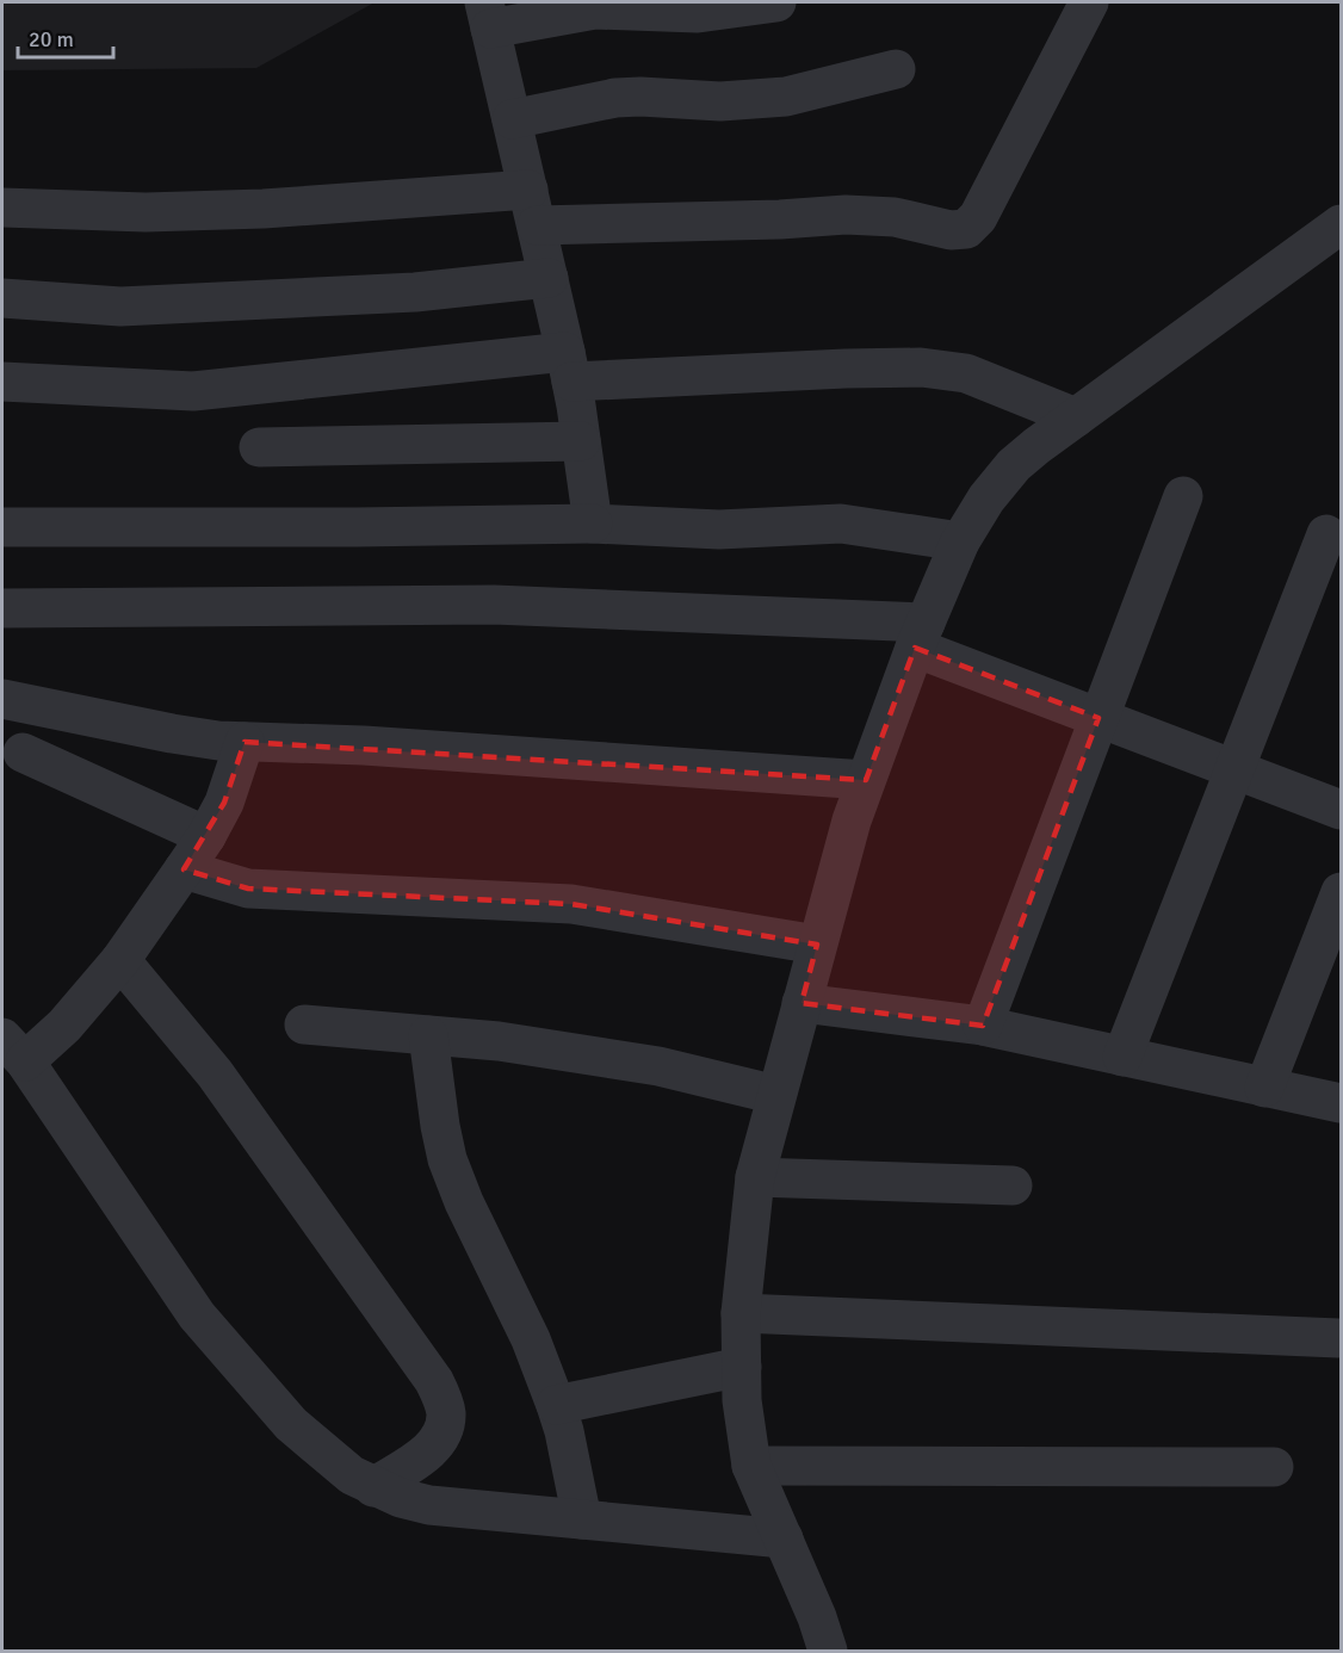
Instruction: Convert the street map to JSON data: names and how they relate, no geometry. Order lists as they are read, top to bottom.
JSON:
{
  "scale_bar": "20 m"
}
